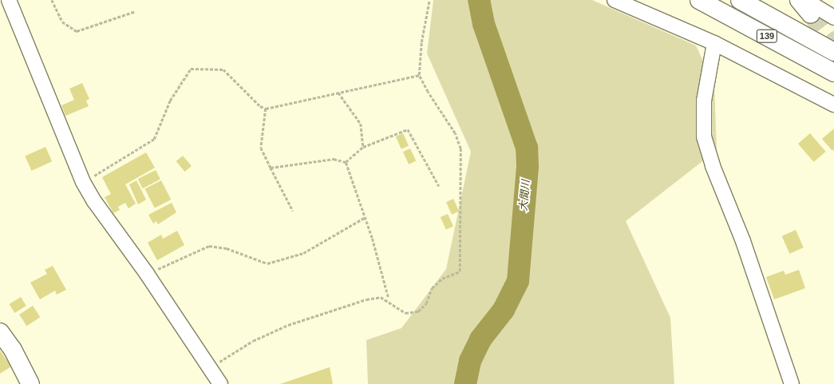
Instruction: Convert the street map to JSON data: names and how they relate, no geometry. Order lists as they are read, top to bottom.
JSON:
{
  "streets": {
    "main road": ["139"]
  },
  "water": ["大間川"]
}
